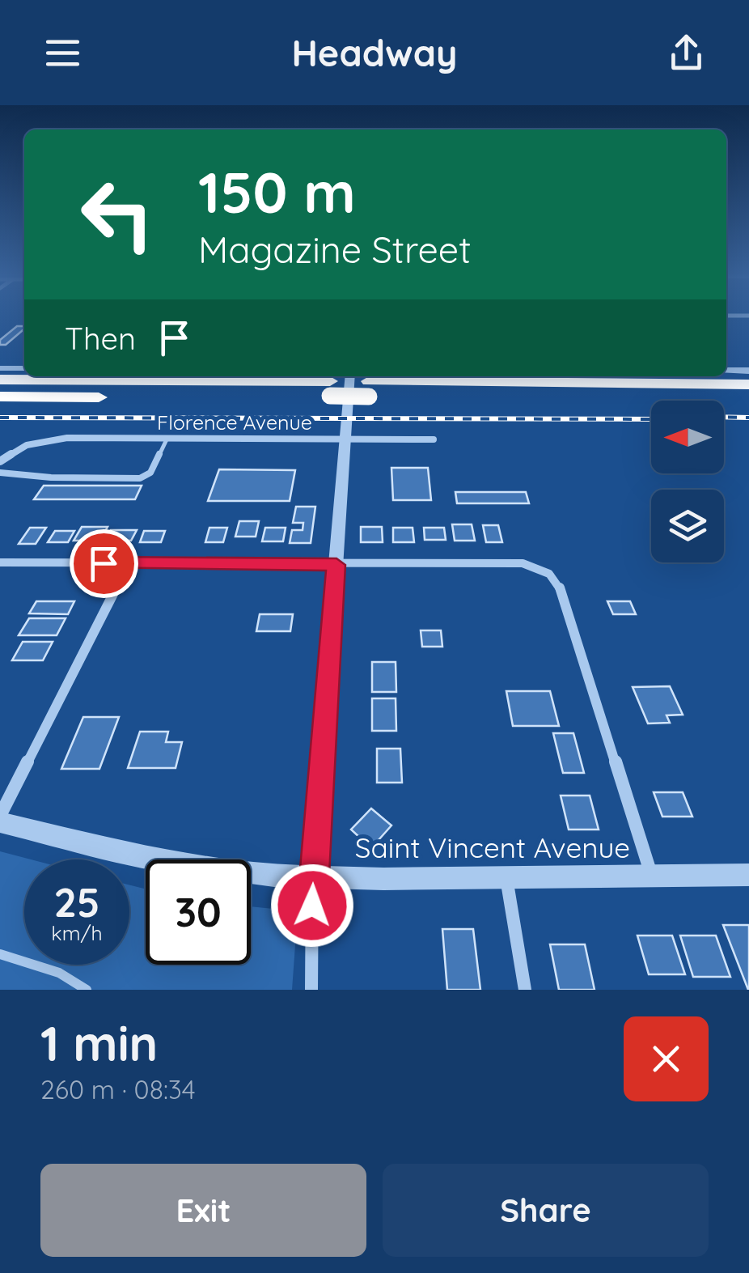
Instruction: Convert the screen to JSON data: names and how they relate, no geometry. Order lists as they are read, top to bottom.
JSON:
{
  "streets": {
    "street": ["Florence Avenue", "Saint Vincent Avenue"]
  },
  "north": "left",
  "page": {
    "header": "Headway",
    "turn": ["150 m", "Magazine Street"],
    "then": "Then",
    "speed": "25 km/h",
    "limit": "30",
    "heading": ["1 min", "260 m · 08:34"],
    "buttons": ["Exit", "Share"]
  }
}
